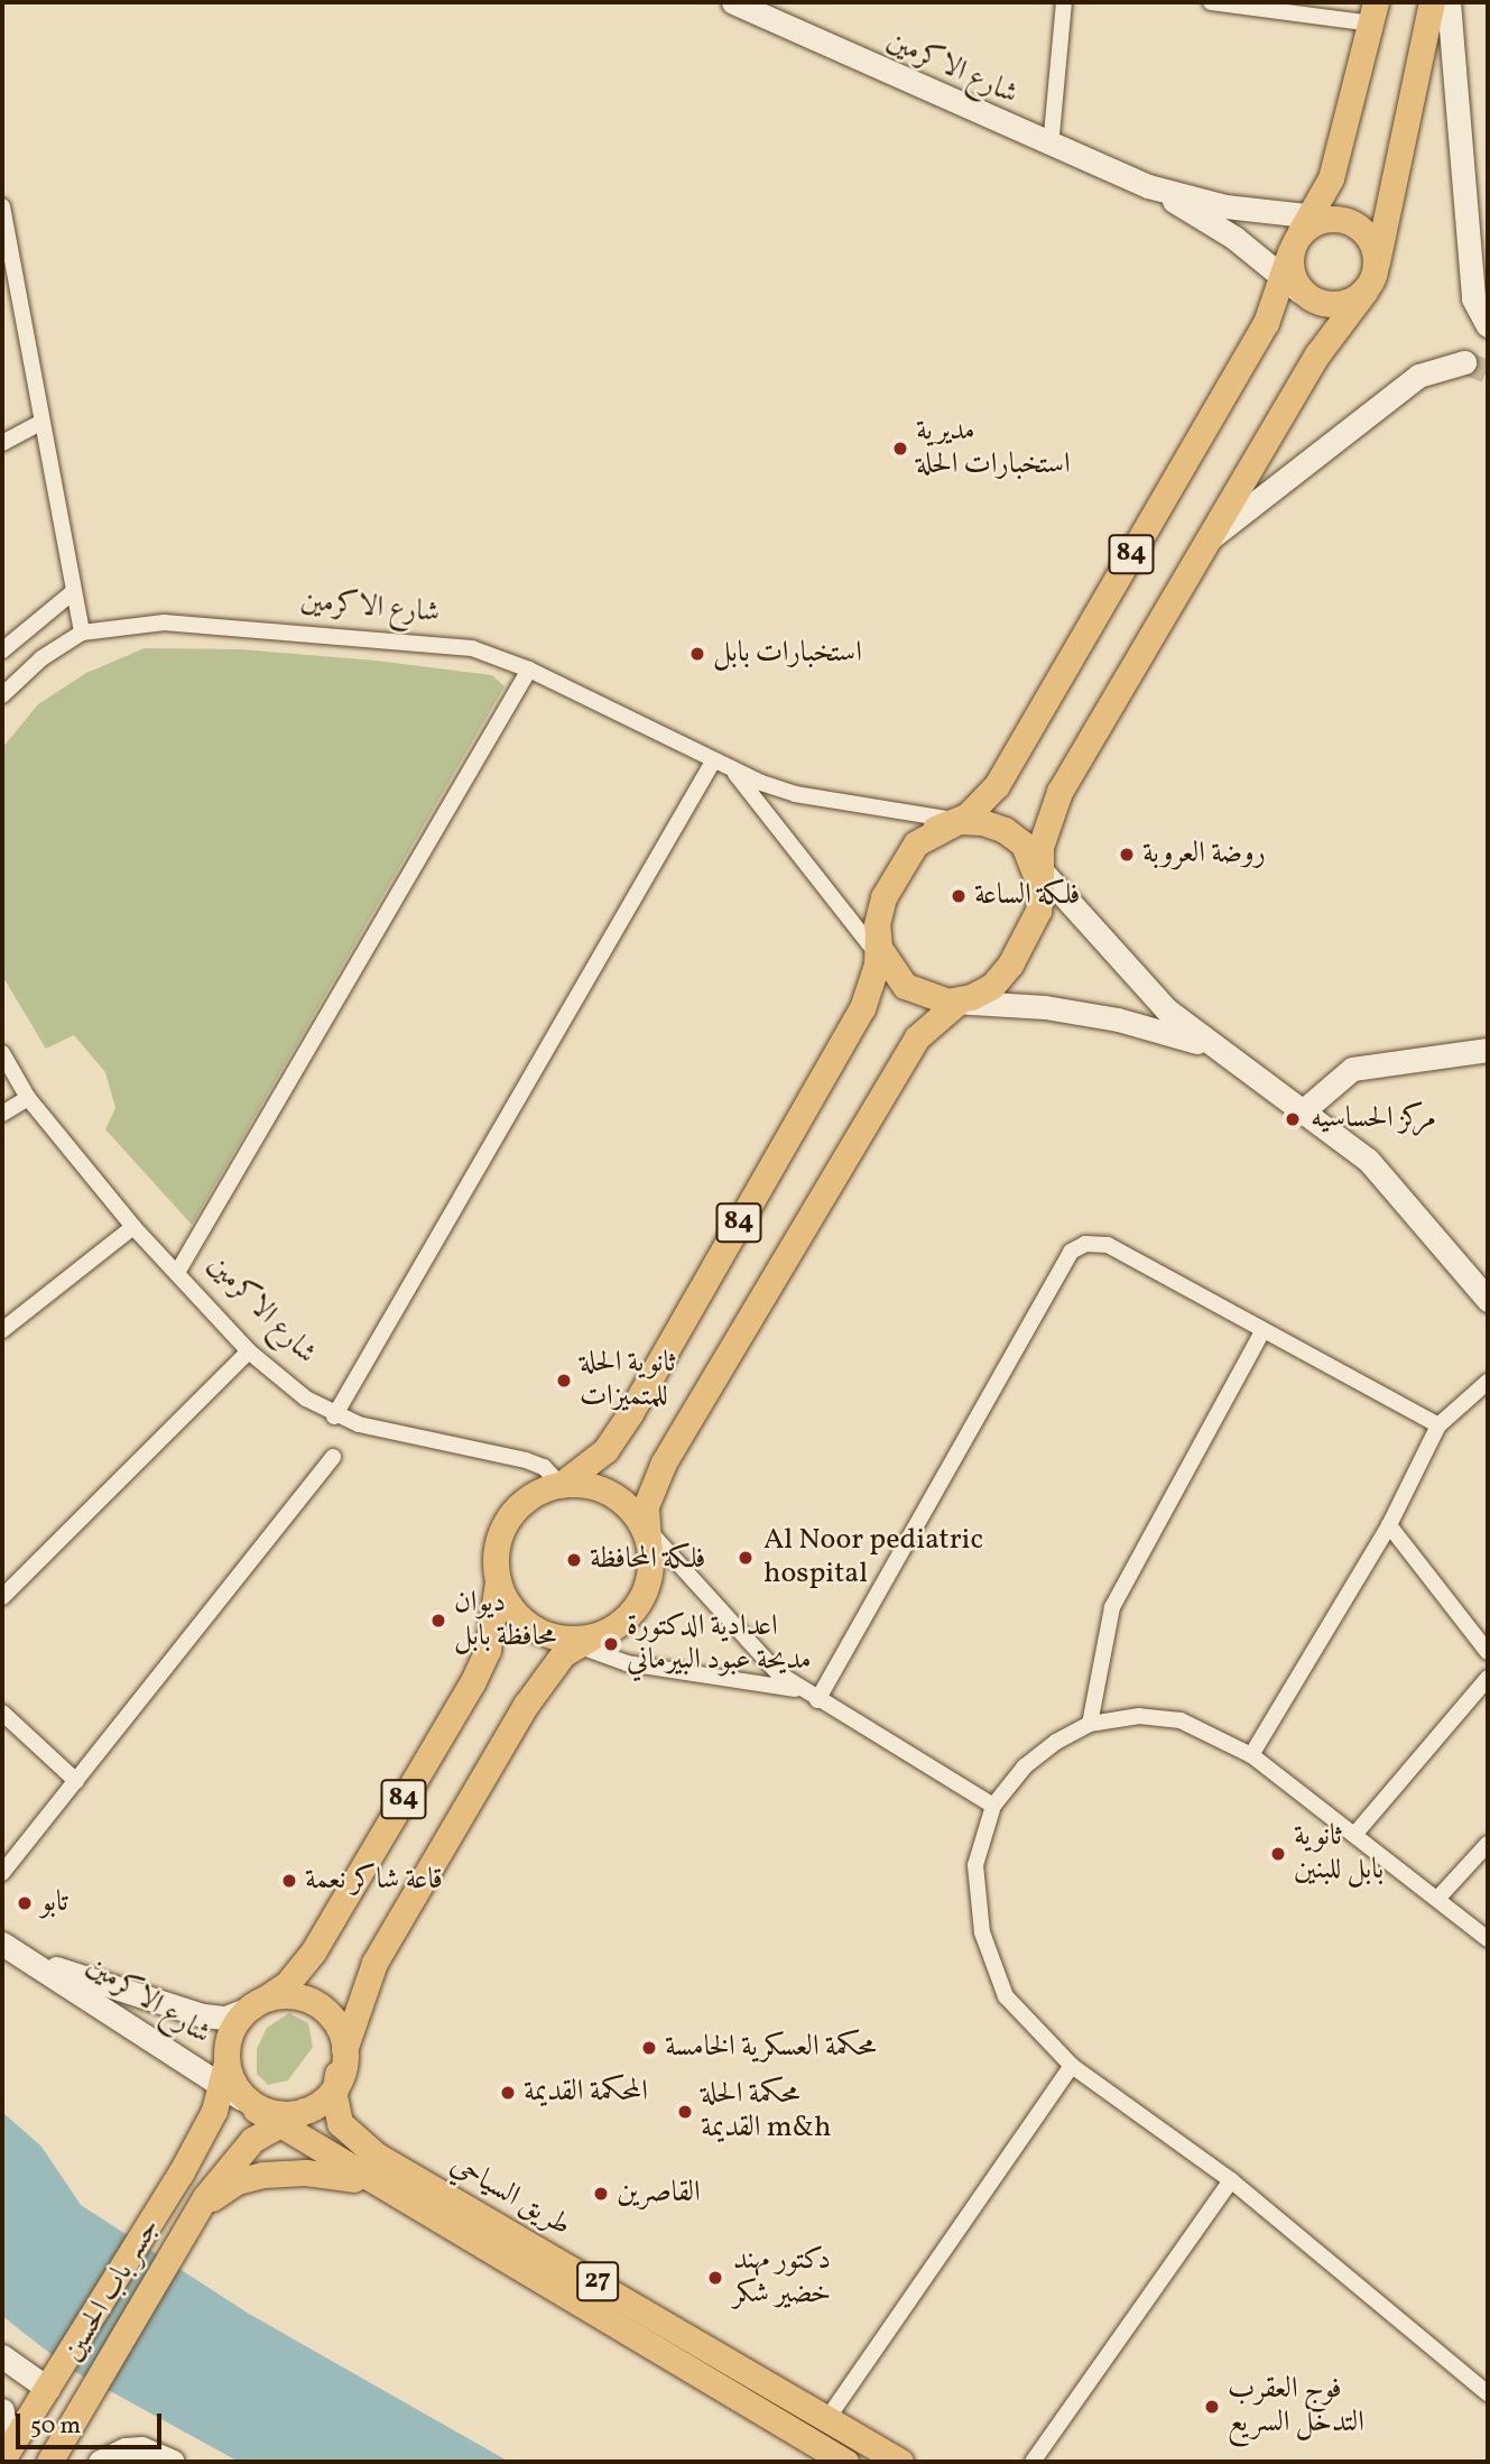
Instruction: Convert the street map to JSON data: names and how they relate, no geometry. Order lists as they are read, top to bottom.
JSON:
{
  "streets": {
    "main road": [
      "84",
      "طريق السياحي",
      "27",
      "جسر باب الحسين"
    ],
    "street": ["شارع الاكرمين"]
  },
  "crossings": [
    ["شارع الاكرمين", "84"],
    ["شارع الاكرمين", "طريق السياحي"],
    ["شارع الاكرمين", "جسر باب الحسين"],
    ["84", "طريق السياحي"],
    ["84", "جسر باب الحسين"],
    ["طريق السياحي", "جسر باب الحسين"]
  ],
  "places": [
    "مديرية استخبارات الحلة",
    "استخبارات بابل",
    "روضة العروبة",
    "فلكة الساعة",
    "مركز الحساسيه",
    "ثانوية الحلة للمتميزات",
    "Al Noor pediatric hospital",
    "فلكة المحافظة",
    "ديوان محافظة بابل",
    "اعدادية الدكتورة مديحة عبود البيرماني",
    "ثانوية بابل للبنين",
    "قاعة شاكر نعمة",
    "تابو",
    "محكمة العسكرية الخامسة",
    "المحكمة القديمة",
    "محكمة الحلة القديمة m&h",
    "القاصرين",
    "دكتور مهند خضير شكر",
    "فوج العقرب التدخل السريع"
  ],
  "scale_bar": "50 m"
}
